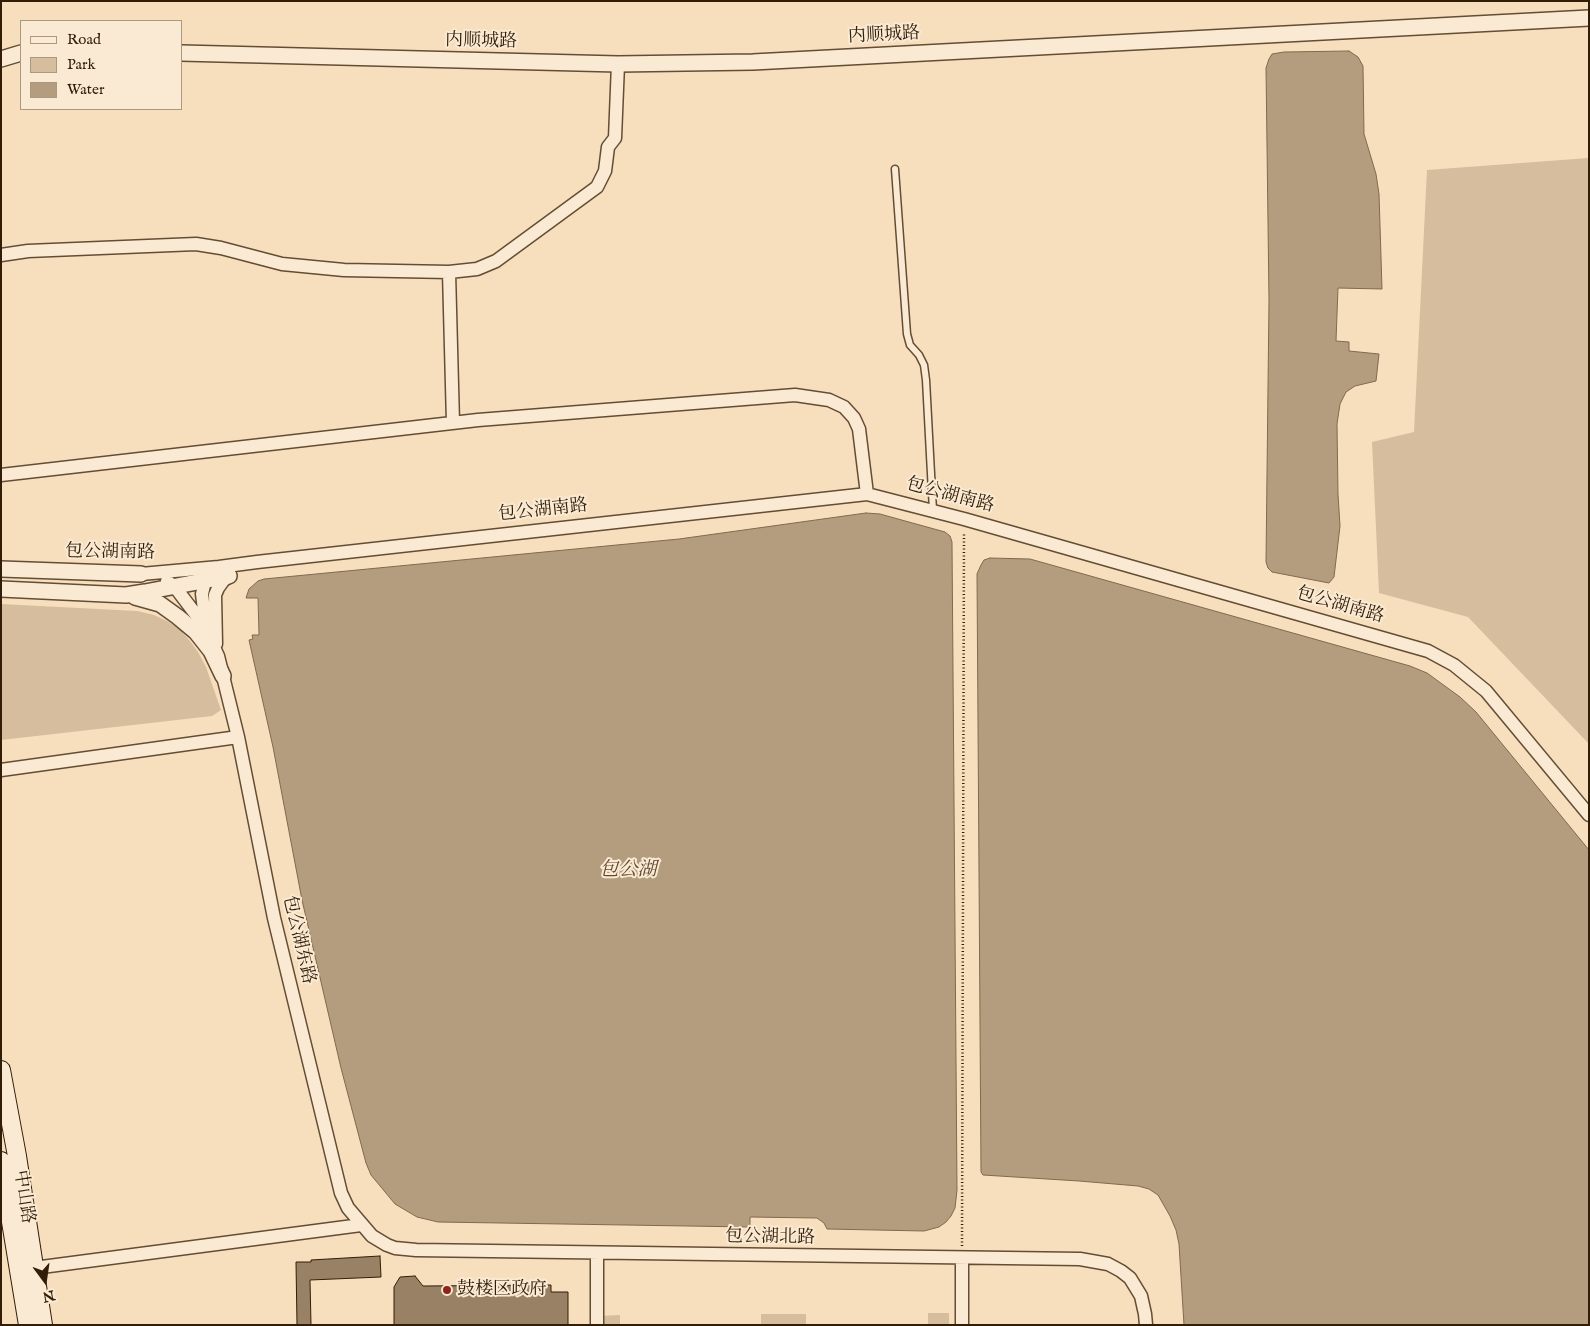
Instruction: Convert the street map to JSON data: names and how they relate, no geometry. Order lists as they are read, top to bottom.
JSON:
{
  "streets": {
    "main road": ["中山路"],
    "street": [
      "内顺城路",
      "包公湖南路",
      "包公湖东路",
      "包公湖北路"
    ]
  },
  "crossings": [
    ["包公湖东路", "包公湖北路"]
  ],
  "water": ["包公湖"],
  "places": ["鼓楼区政府"],
  "legend": ["Road", "Park", "Water"],
  "north": "bottom"
}
